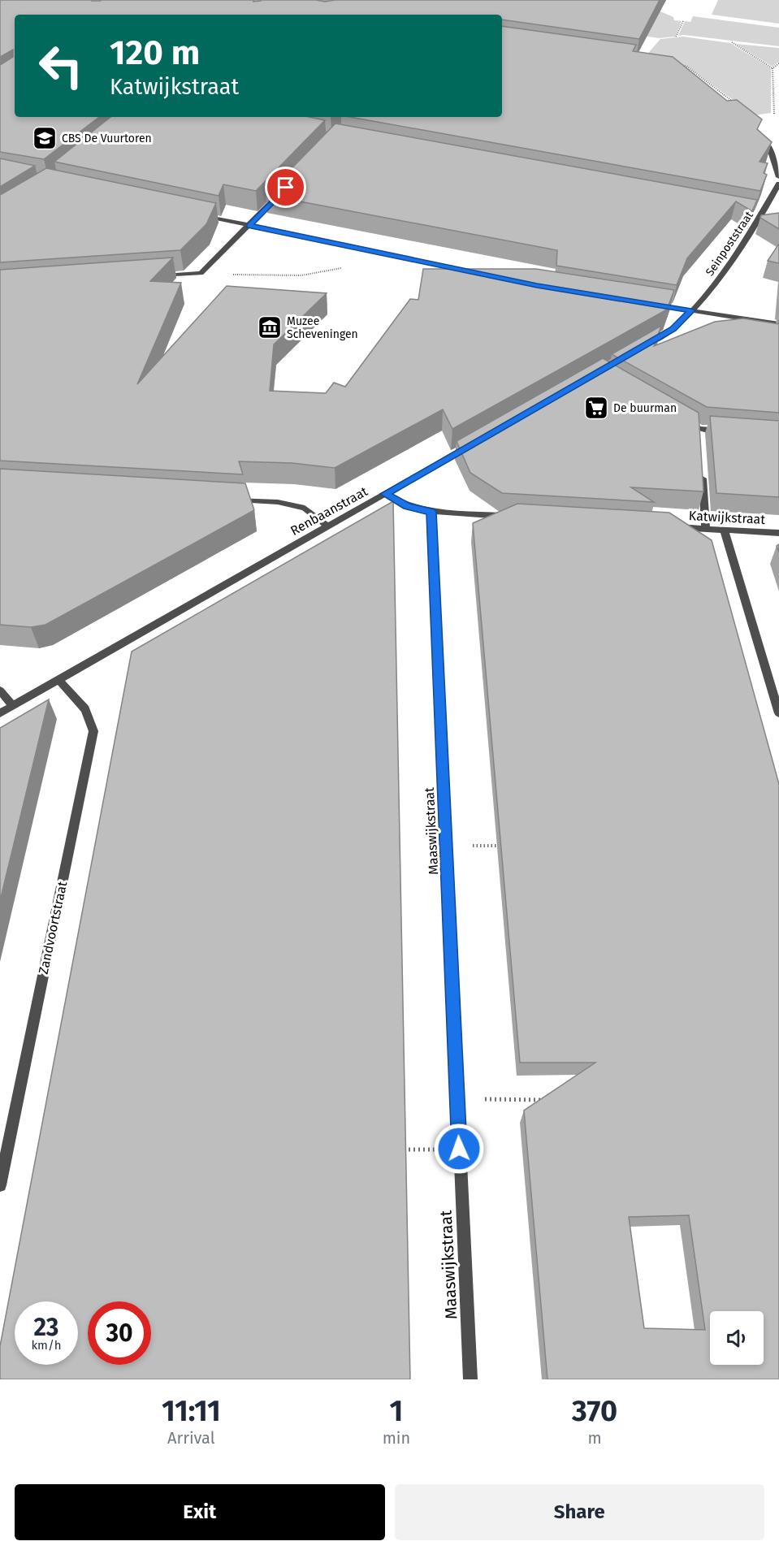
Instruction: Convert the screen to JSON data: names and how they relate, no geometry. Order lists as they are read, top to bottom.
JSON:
{
  "streets": {
    "street": [
      "Seinpoststraat",
      "Renbaanstraat",
      "Katwijkstraat",
      "Maaswijkstraat",
      "Zandvoortstraat"
    ]
  },
  "crossings": [
    ["Renbaanstraat", "Zandvoortstraat"]
  ],
  "places": {
    "school or university": ["CBS De Vuurtoren"],
    "museum": ["Muzee Scheveningen"],
    "supermarket": ["De buurman"]
  },
  "page": {
    "turn": ["120 m", "Katwijkstraat"],
    "speed": "23 km/h",
    "limit": "30",
    "eta": [
      "11:11",
      "Arrival",
      "1",
      "min",
      "370",
      "m"
    ],
    "buttons": ["Exit", "Share"]
  }
}
